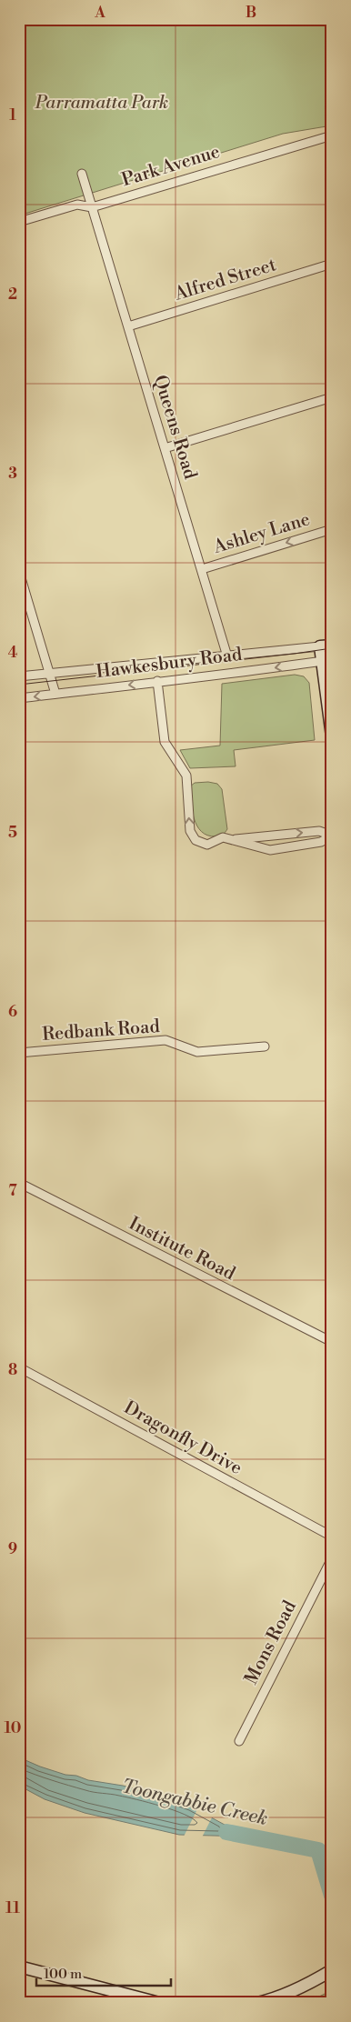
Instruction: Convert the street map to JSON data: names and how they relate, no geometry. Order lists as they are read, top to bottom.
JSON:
{
  "streets": {
    "street": [
      "Park Avenue",
      "Alfred Street",
      "Queens Road",
      "Ashley Lane",
      "Hawkesbury Road",
      "Redbank Road",
      "Institute Road",
      "Dragonfly Drive",
      "Mons Road"
    ]
  },
  "crossings": [
    ["Park Avenue", "Queens Road"],
    ["Alfred Street", "Queens Road"],
    ["Queens Road", "Ashley Lane"],
    ["Queens Road", "Hawkesbury Road"]
  ],
  "one_way": ["Ashley Lane"],
  "water": ["Toongabbie Creek"],
  "parks": ["Parramatta Park"],
  "scale_bar": "100 m",
  "grid": {
    "columns": ["A", "B"],
    "rows": [
      "1",
      "2",
      "3",
      "4",
      "5",
      "6",
      "7",
      "8",
      "9",
      "10",
      "11"
    ]
  }
}
